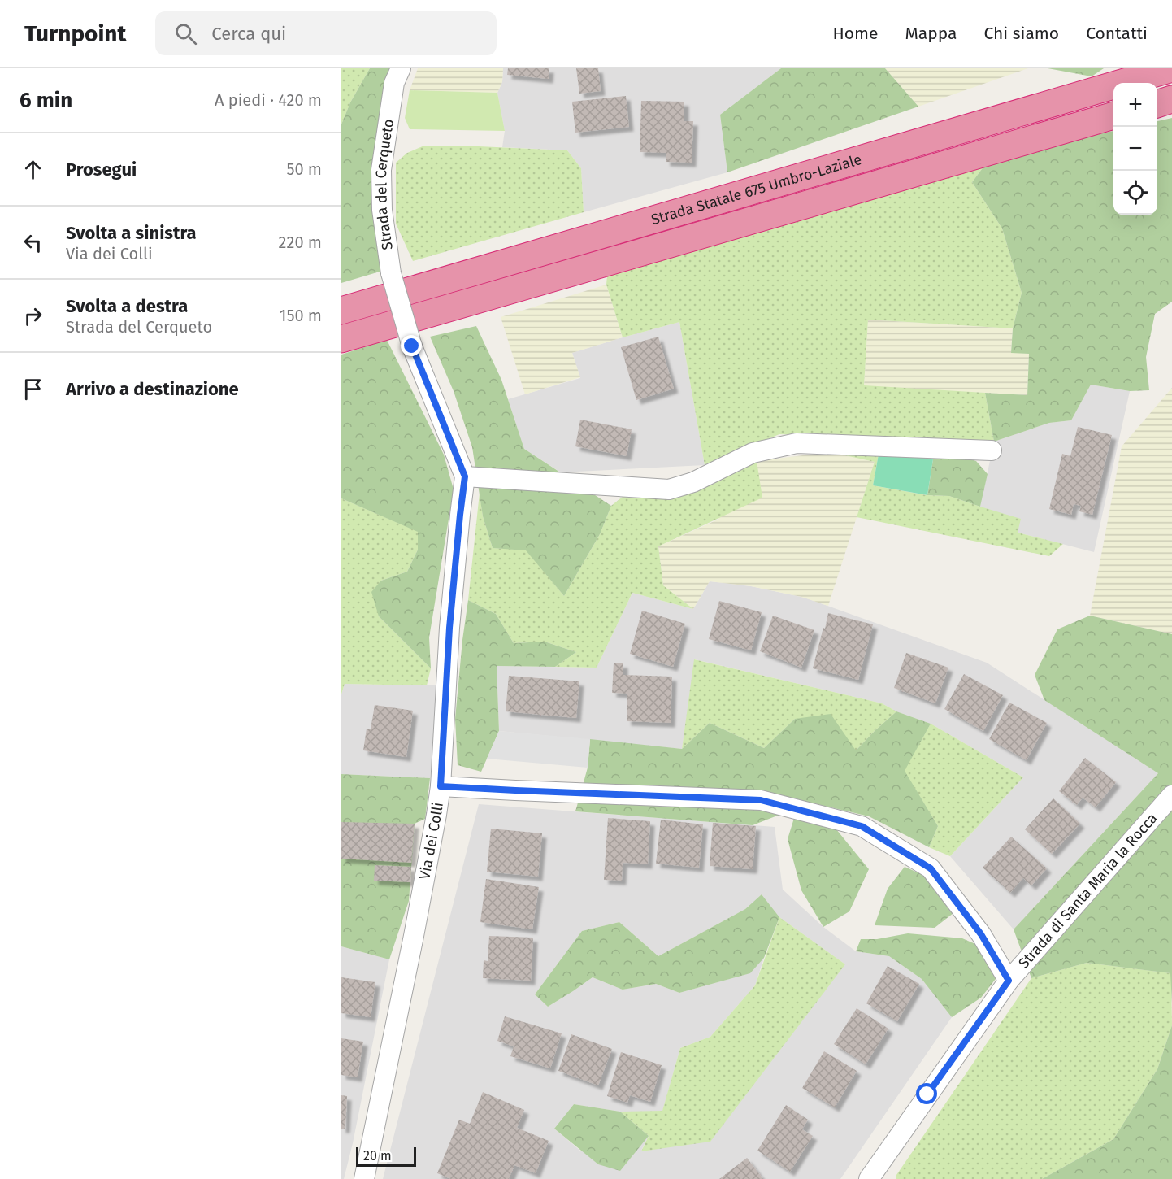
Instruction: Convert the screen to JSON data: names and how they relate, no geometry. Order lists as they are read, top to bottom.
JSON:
{
  "streets": {
    "highway": ["Strada Statale 675 Umbro-Laziale"],
    "street": ["Strada del Cerqueto", "Via dei Colli", "Strada di Santa Maria la Rocca"]
  },
  "crossings": [
    ["Strada del Cerqueto", "Via dei Colli"],
    ["Via dei Colli", "Strada di Santa Maria la Rocca"]
  ],
  "scale_bar": "20 m",
  "page": {
    "header": "Turnpoint",
    "search": "Cerca qui",
    "nav": [
      "Home",
      "Mappa",
      "Chi siamo",
      "Contatti"
    ],
    "heading": ["6 min", "A piedi · 420 m"],
    "map_buttons": ["+", "−"],
    "list": [
      ["Prosegui", "50 m"],
      ["Svolta a sinistra", "Via dei Colli", "220 m"],
      ["Svolta a destra", "Strada del Cerqueto", "150 m"],
      "Arrivo a destinazione"
    ],
    "scale": "20 m"
  }
}
